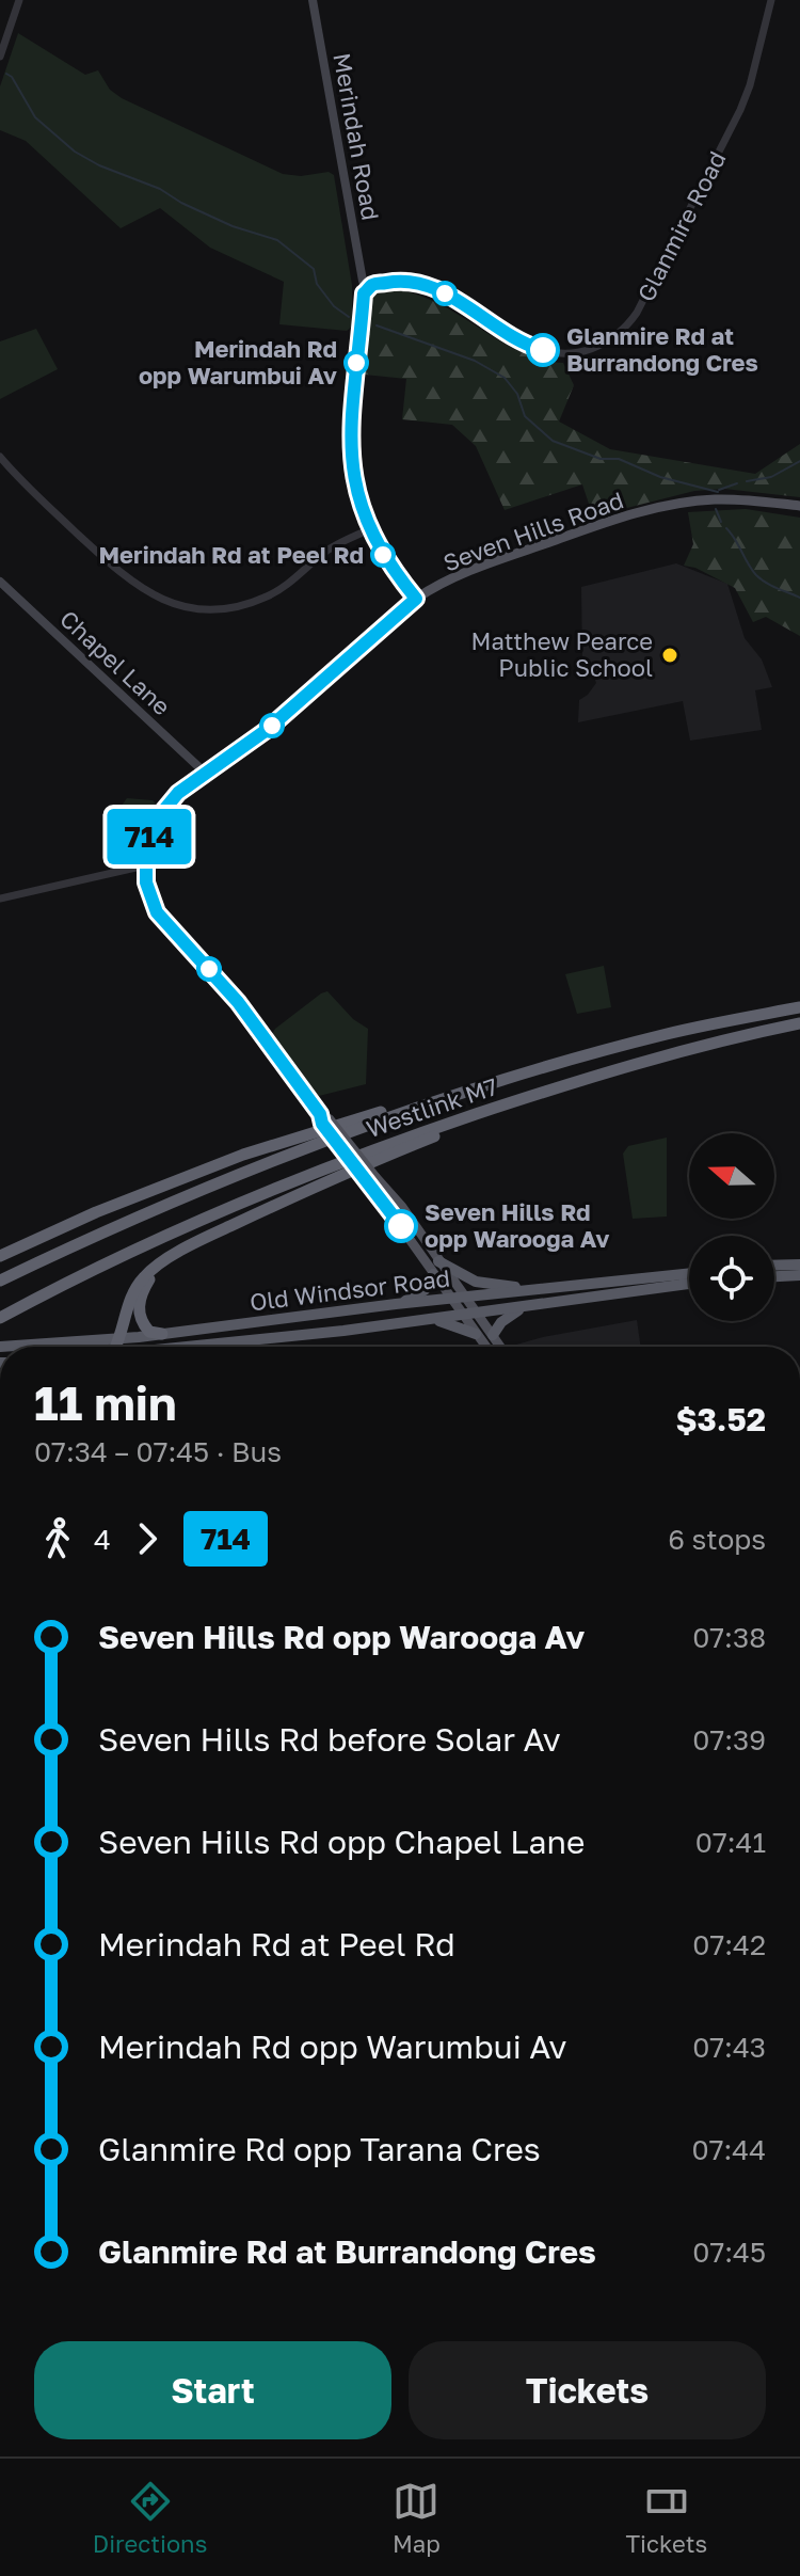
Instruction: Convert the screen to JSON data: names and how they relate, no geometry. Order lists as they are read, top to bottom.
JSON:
{
  "streets": {
    "highway": ["Westlink M7", "Old Windsor Road"],
    "main road": ["Merindah Road", "Seven Hills Road", "Chapel Lane"],
    "street": ["Glanmire Road"]
  },
  "crossings": [
    ["Merindah Road", "Glanmire Road"],
    ["Merindah Road", "Seven Hills Road"],
    ["Seven Hills Road", "Chapel Lane"],
    ["Seven Hills Road", "Old Windsor Road"]
  ],
  "places": [
    "Glanmire Rd at Burrandong Cres",
    "Merindah Rd opp Warumbui Av",
    "Merindah Rd at Peel Rd",
    "Matthew Pearce Public School",
    "Seven Hills Rd opp Warooga Av"
  ],
  "lines": ["bus line 714"],
  "north": "left",
  "page": {
    "on_map": "714",
    "heading": ["11 min", "07:34 – 07:45 · Bus", "$3.52"],
    "legs": ["4", "714", "6 stops"],
    "list": [
      {
        "name": "Seven Hills Rd opp Warooga Av",
        "value": "07:38"
      },
      {
        "name": "Seven Hills Rd before Solar Av",
        "value": "07:39"
      },
      {
        "name": "Seven Hills Rd opp Chapel Lane",
        "value": "07:41"
      },
      {
        "name": "Merindah Rd at Peel Rd",
        "value": "07:42"
      },
      {
        "name": "Merindah Rd opp Warumbui Av",
        "value": "07:43"
      },
      {
        "name": "Glanmire Rd opp Tarana Cres",
        "value": "07:44"
      },
      {
        "name": "Glanmire Rd at Burrandong Cres",
        "value": "07:45"
      }
    ],
    "buttons": ["Start", "Tickets"],
    "tabs": ["Directions", "Map", "Tickets"]
  }
}
